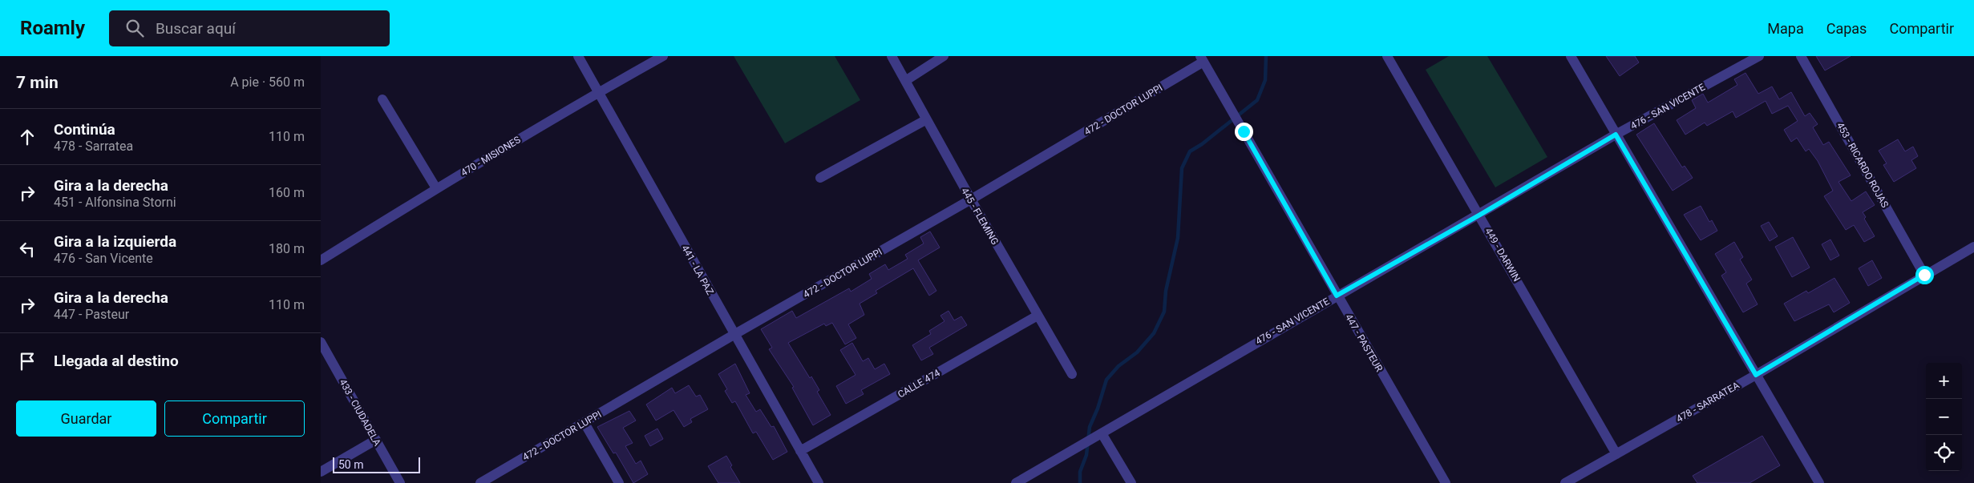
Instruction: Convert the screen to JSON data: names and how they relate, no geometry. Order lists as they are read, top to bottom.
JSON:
{
  "streets": {
    "street": [
      "476 - SAN VICENTE",
      "472 - DOCTOR LUPPI",
      "470 - MISIONES",
      "453 - RICARDO ROJAS",
      "445 - FLEMING",
      "449 - DARWIN",
      "441 - LA PAZ",
      "447 - PASTEUR",
      "CALLE 474",
      "478 - SARRATEA",
      "433 - CIUDADELA"
    ]
  },
  "crossings": [
    ["476 - SAN VICENTE", "449 - DARWIN"],
    ["476 - SAN VICENTE", "447 - PASTEUR"],
    ["472 - DOCTOR LUPPI", "445 - FLEMING"],
    ["472 - DOCTOR LUPPI", "441 - LA PAZ"],
    ["472 - DOCTOR LUPPI", "447 - PASTEUR"],
    ["470 - MISIONES", "441 - LA PAZ"],
    ["453 - RICARDO ROJAS", "478 - SARRATEA"],
    ["445 - FLEMING", "CALLE 474"],
    ["449 - DARWIN", "478 - SARRATEA"],
    ["441 - LA PAZ", "CALLE 474"]
  ],
  "scale_bar": "50 m",
  "page": {
    "header": "Roamly",
    "search": "Buscar aquí",
    "nav": ["Mapa", "Capas", "Compartir"],
    "heading": ["7 min", "A pie · 560 m"],
    "list": [
      ["Continúa", "478 - Sarratea", "110 m"],
      ["Gira a la derecha", "451 - Alfonsina Storni", "160 m"],
      ["Gira a la izquierda", "476 - San Vicente", "180 m"],
      ["Gira a la derecha", "447 - Pasteur", "110 m"],
      "Llegada al destino"
    ],
    "map_buttons": ["+", "−"],
    "buttons": ["Guardar", "Compartir"],
    "scale": "50 m"
  }
}
